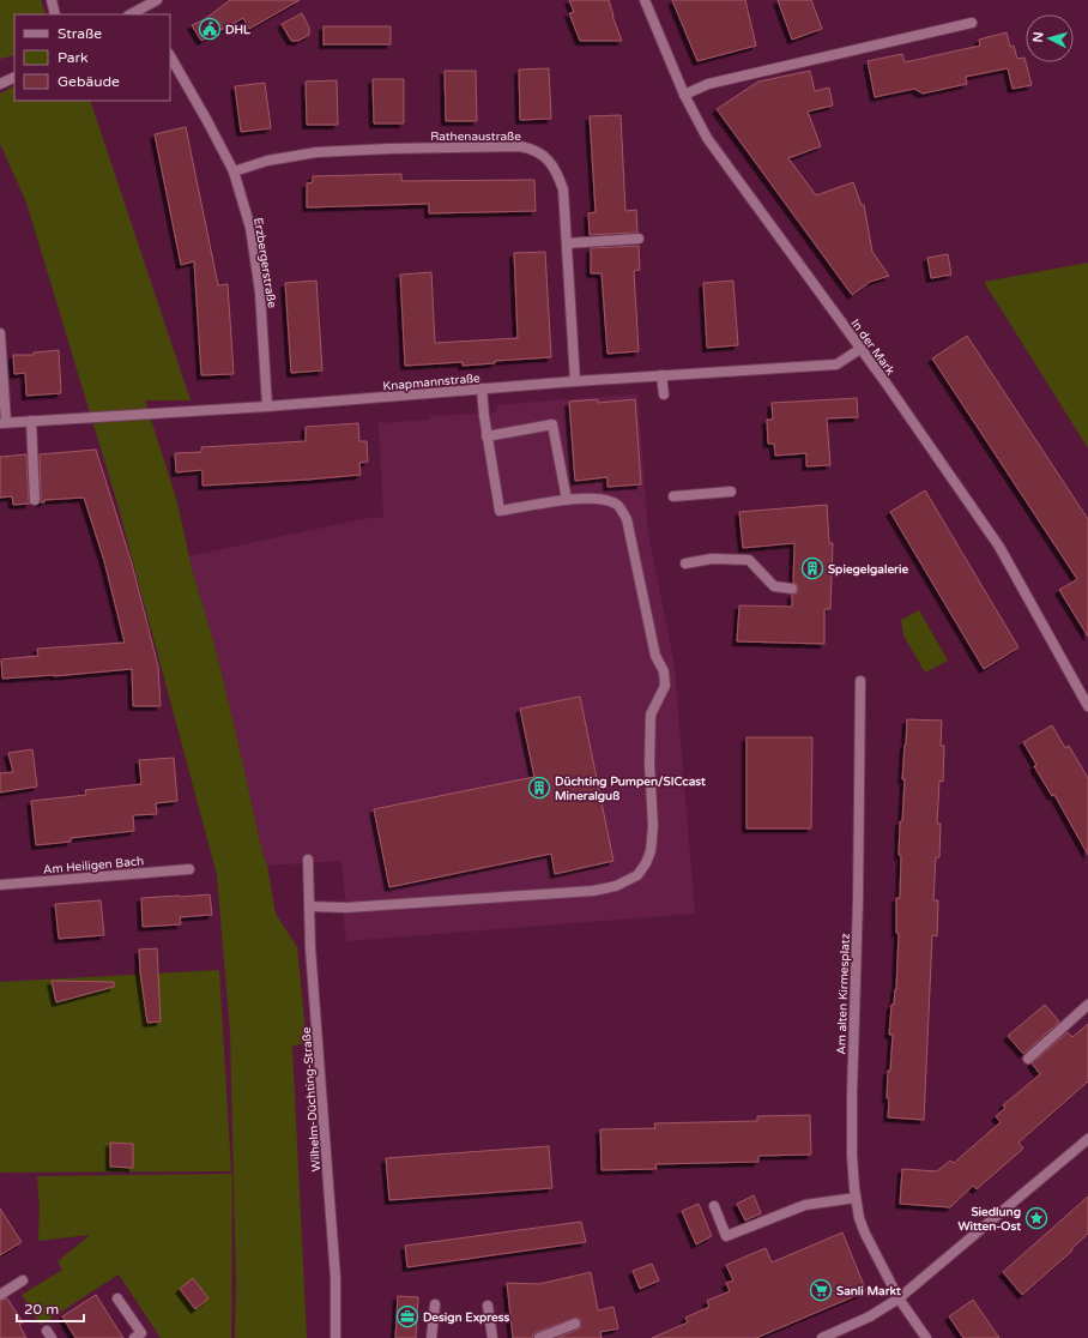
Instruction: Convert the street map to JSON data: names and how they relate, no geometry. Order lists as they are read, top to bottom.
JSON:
{
  "streets": {
    "street": [
      "Rathenaustraße",
      "Erzbergerstraße",
      "In der Mark",
      "Knapmannstraße",
      "Am Heiligen Bach",
      "Am alten Kirmesplatz",
      "Wilhelm-Düchting-Straße"
    ]
  },
  "crossings": [
    ["Rathenaustraße", "Erzbergerstraße"],
    ["Rathenaustraße", "Knapmannstraße"],
    ["Erzbergerstraße", "Knapmannstraße"],
    ["In der Mark", "Knapmannstraße"]
  ],
  "places": {
    "public building": ["DHL"],
    "building": ["Spiegelgalerie", "Düchting Pumpen/SICcast Mineralguß"],
    "place": ["Siedlung Witten-Ost"],
    "supermarket": ["Sanli Markt"],
    "office": ["Design Express"]
  },
  "legend": ["Straße", "Park", "Gebäude"],
  "scale_bar": "20 m",
  "north": "left"
}
